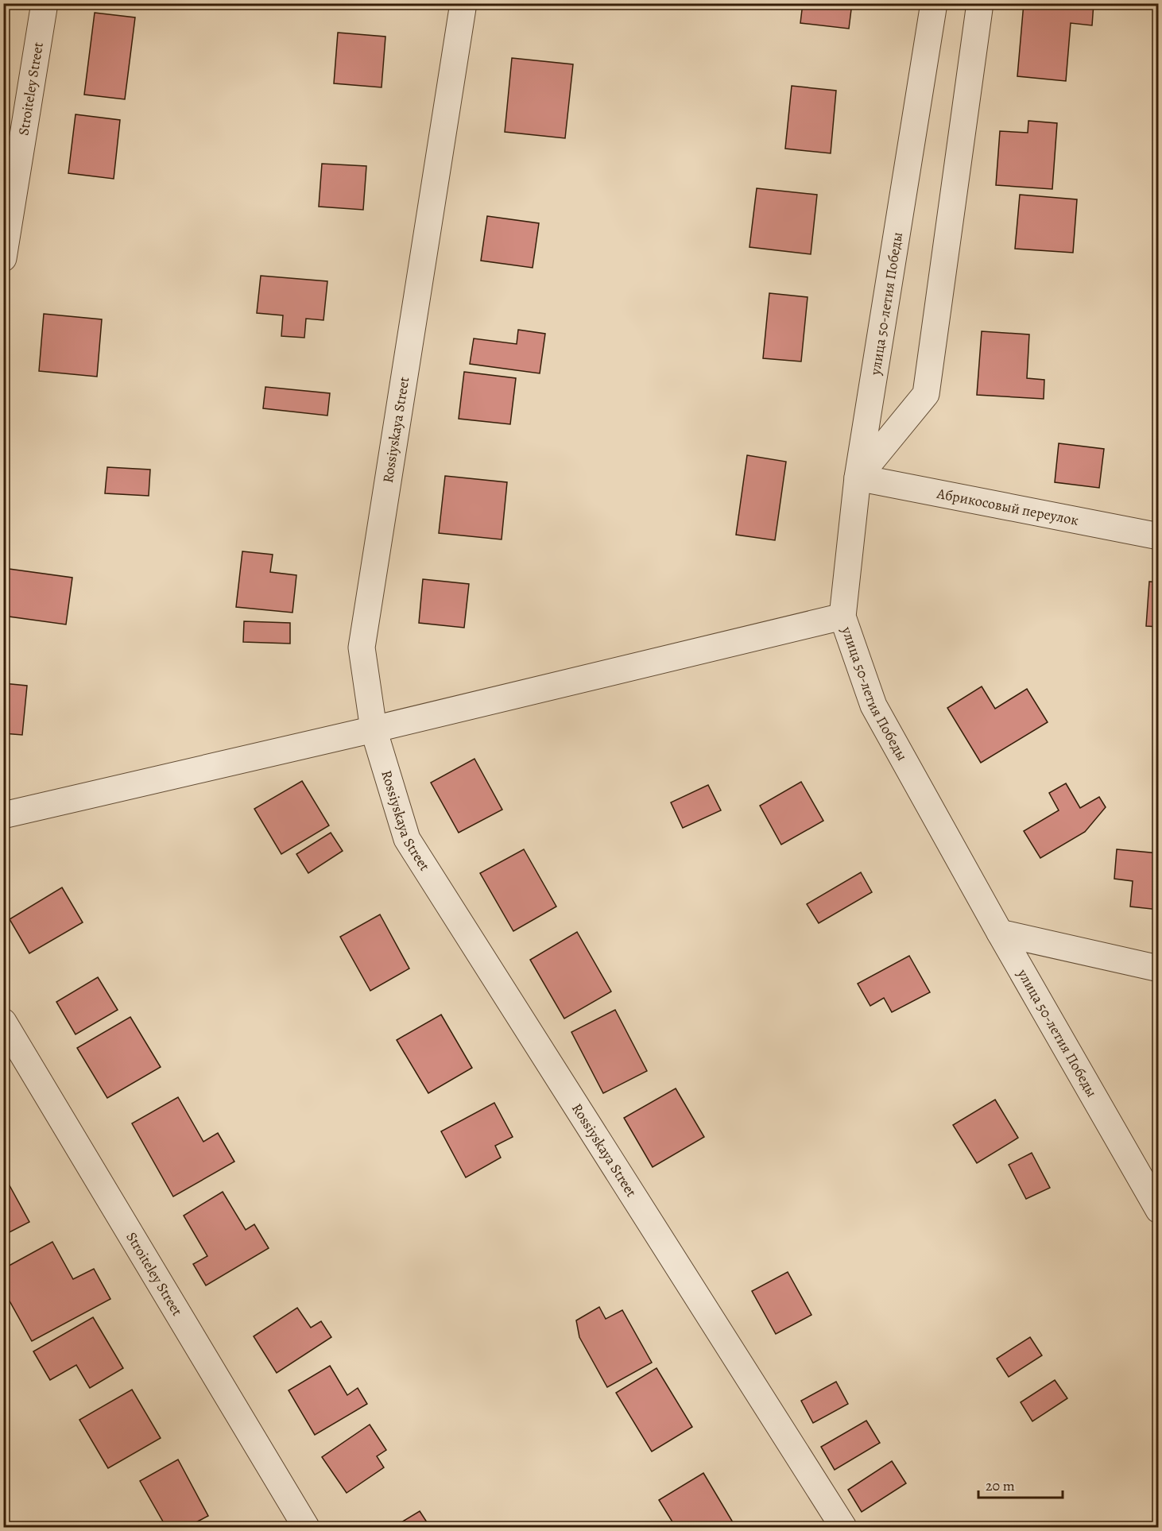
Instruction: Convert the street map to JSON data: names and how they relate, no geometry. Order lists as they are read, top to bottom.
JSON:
{
  "streets": {
    "street": [
      "Stroiteley Street",
      "улица 50-летия Победы",
      "Rossiyskaya Street",
      "Абрикосовый переулок"
    ]
  },
  "crossings": [
    ["улица 50-летия Победы", "Абрикосовый переулок"]
  ],
  "scale_bar": "20 m"
}
